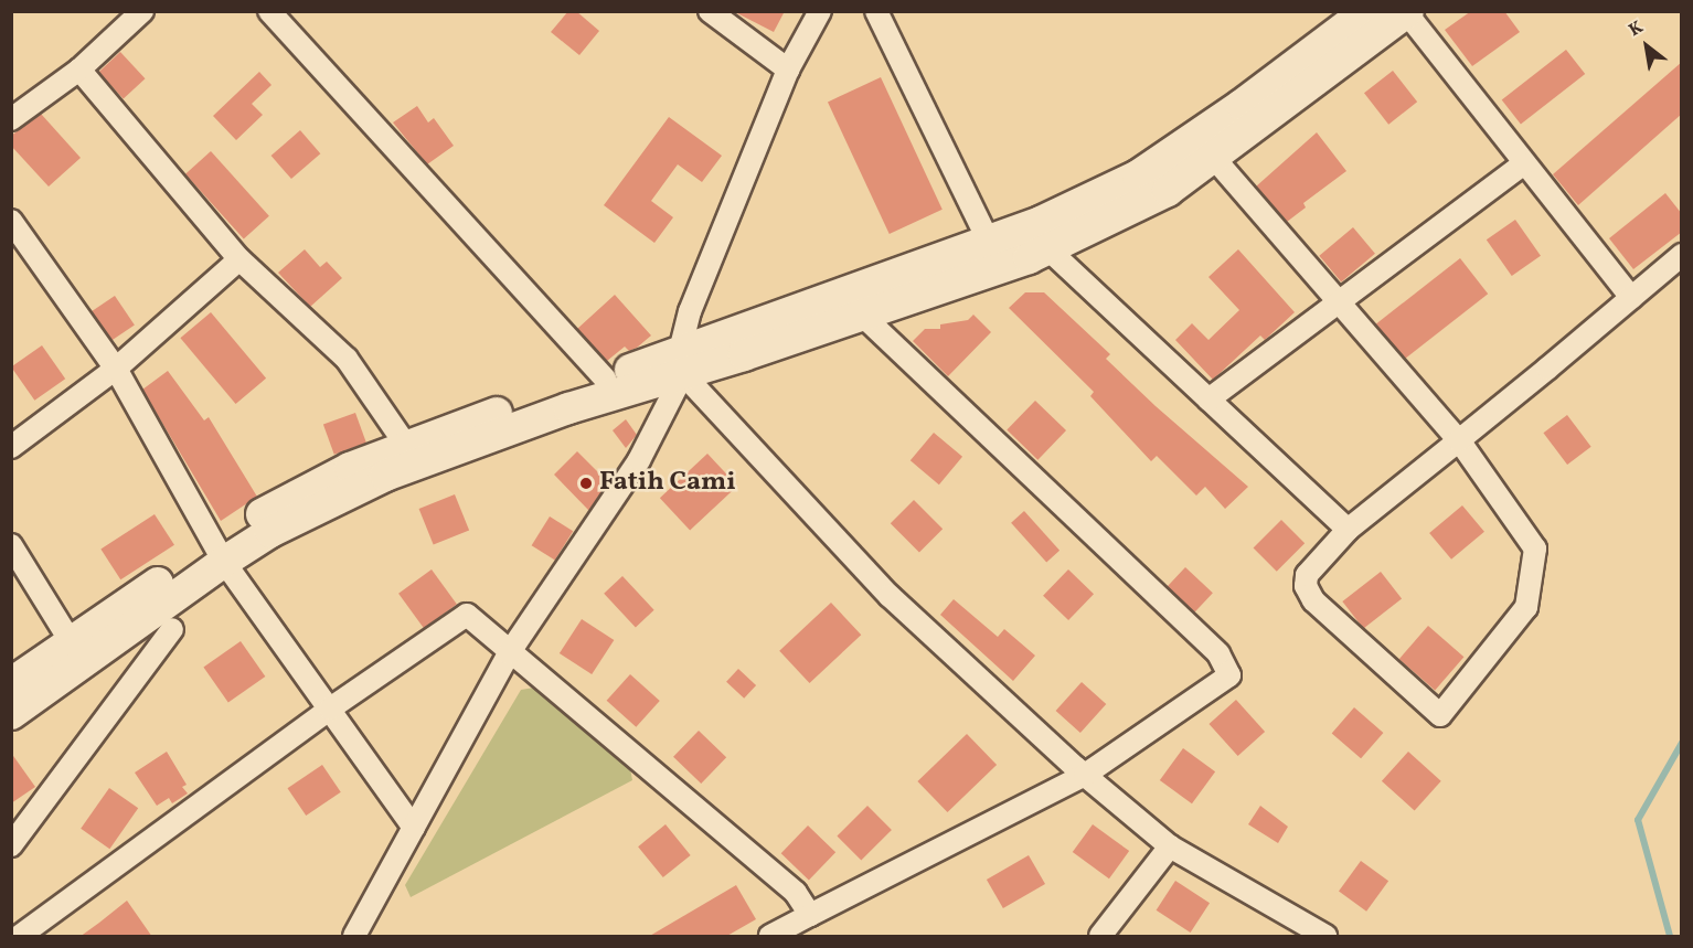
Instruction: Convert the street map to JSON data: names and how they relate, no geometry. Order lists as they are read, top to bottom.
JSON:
{
  "places": ["Fatih Cami"],
  "north": "top left"
}
